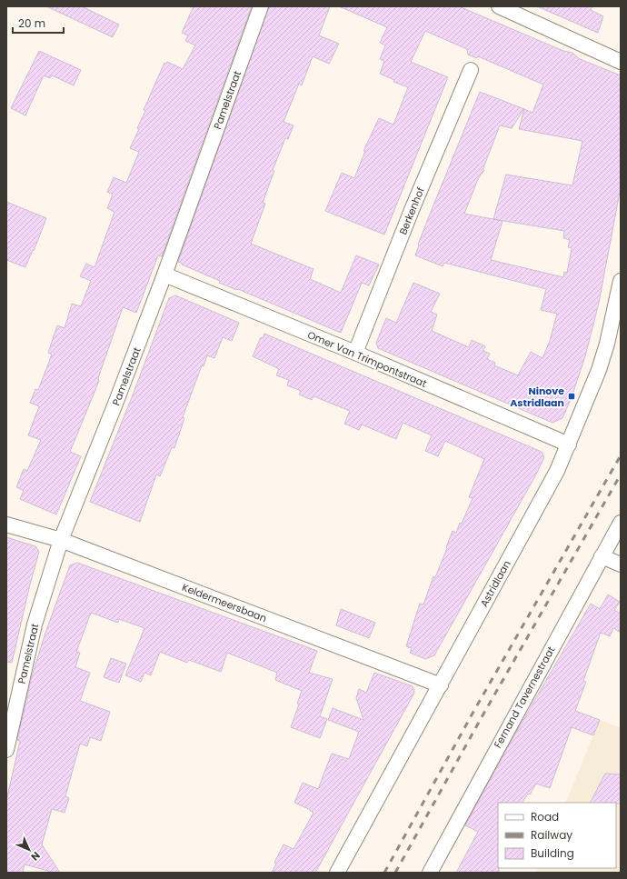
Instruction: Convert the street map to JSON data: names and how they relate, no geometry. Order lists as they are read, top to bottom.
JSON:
{
  "streets": {
    "street": [
      "Pamelstraat",
      "Berkenhof",
      "Omer Van Trimpontstraat",
      "Astridlaan",
      "Keldermeersbaan",
      "Fernand Tavernestraat"
    ]
  },
  "crossings": [
    ["Pamelstraat", "Omer Van Trimpontstraat"],
    ["Pamelstraat", "Keldermeersbaan"],
    ["Berkenhof", "Omer Van Trimpontstraat"],
    ["Omer Van Trimpontstraat", "Astridlaan"],
    ["Astridlaan", "Keldermeersbaan"]
  ],
  "places": {
    "transit": ["Ninove Astridlaan"]
  },
  "legend": ["Road", "Railway", "Building"],
  "scale_bar": "20 m",
  "north": "bottom right"
}
